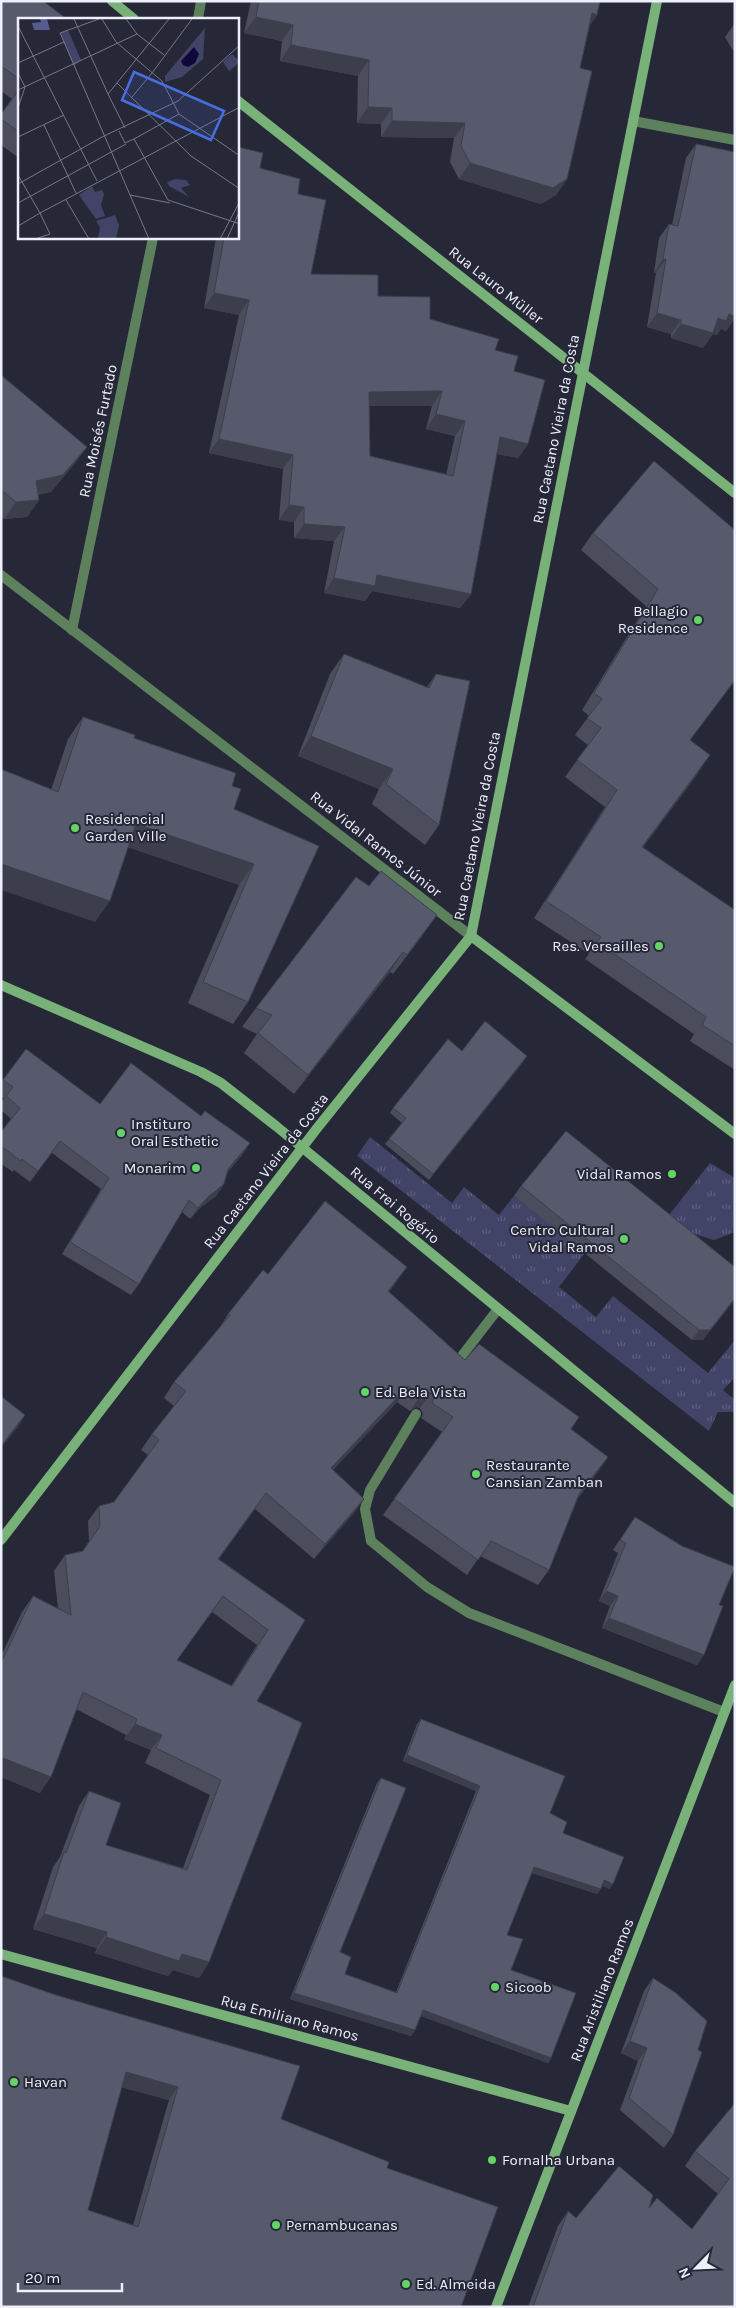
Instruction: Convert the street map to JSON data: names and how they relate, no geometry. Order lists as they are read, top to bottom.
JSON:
{
  "streets": {
    "main road": [
      "Rua Lauro Müller",
      "Rua Caetano Vieira da Costa",
      "Rua Vidal Ramos Júnior",
      "Rua Frei Rogério",
      "Rua Aristiliano Ramos",
      "Rua Emiliano Ramos"
    ],
    "street": ["Rua Moisés Furtado"]
  },
  "crossings": [
    ["Rua Lauro Müller", "Rua Caetano Vieira da Costa"],
    ["Rua Caetano Vieira da Costa", "Rua Vidal Ramos Júnior"],
    ["Rua Caetano Vieira da Costa", "Rua Frei Rogério"],
    ["Rua Moisés Furtado", "Rua Vidal Ramos Júnior"],
    ["Rua Aristiliano Ramos", "Rua Emiliano Ramos"]
  ],
  "places": [
    "Bellagio Residence",
    "Residencial Garden Ville",
    "Res. Versailles",
    "Instituro Oral Esthetic",
    "Monarim",
    "Vidal Ramos",
    "Centro Cultural Vidal Ramos",
    "Ed. Bela Vista",
    "Restaurante Cansian Zamban",
    "Sicoob",
    "Havan",
    "Fornalha Urbana",
    "Pernambucanas",
    "Ed. Almeida"
  ],
  "scale_bar": "20 m",
  "north": "bottom left"
}
